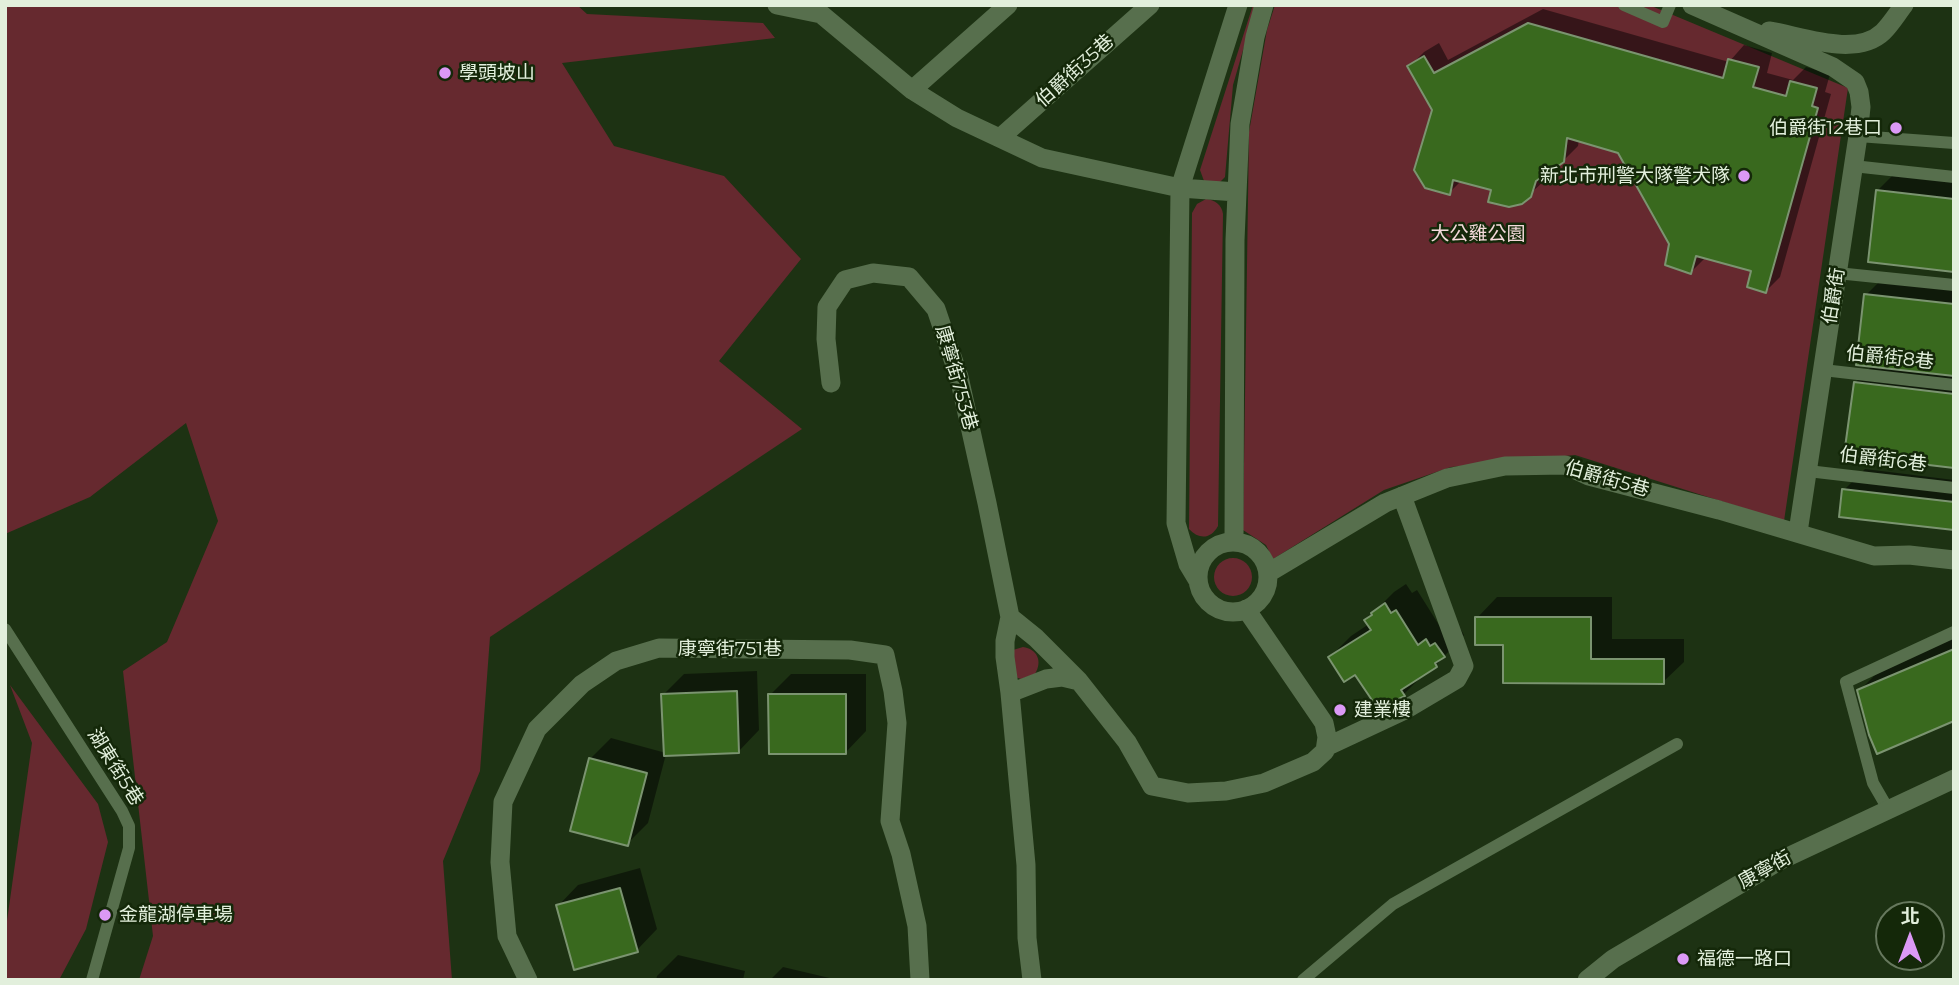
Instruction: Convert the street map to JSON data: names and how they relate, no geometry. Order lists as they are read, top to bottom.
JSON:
{
  "streets": {
    "street": [
      "伯爵街35巷",
      "伯爵街",
      "康寧街753巷",
      "伯爵街5巷",
      "康寧街751巷",
      "康寧街"
    ],
    "lane": ["伯爵街8巷", "伯爵街6巷", "湖東街5巷"]
  },
  "crossings": [
    ["伯爵街", "伯爵街8巷"],
    ["伯爵街", "伯爵街6巷"],
    ["伯爵街", "伯爵街5巷"]
  ],
  "parks": ["大公雞公園"],
  "places": [
    "學頭坡山",
    "伯爵街12巷口",
    "新北市刑警大隊警犬隊",
    "建業樓",
    "金龍湖停車場",
    "福德一路口"
  ],
  "north": "top"
}
